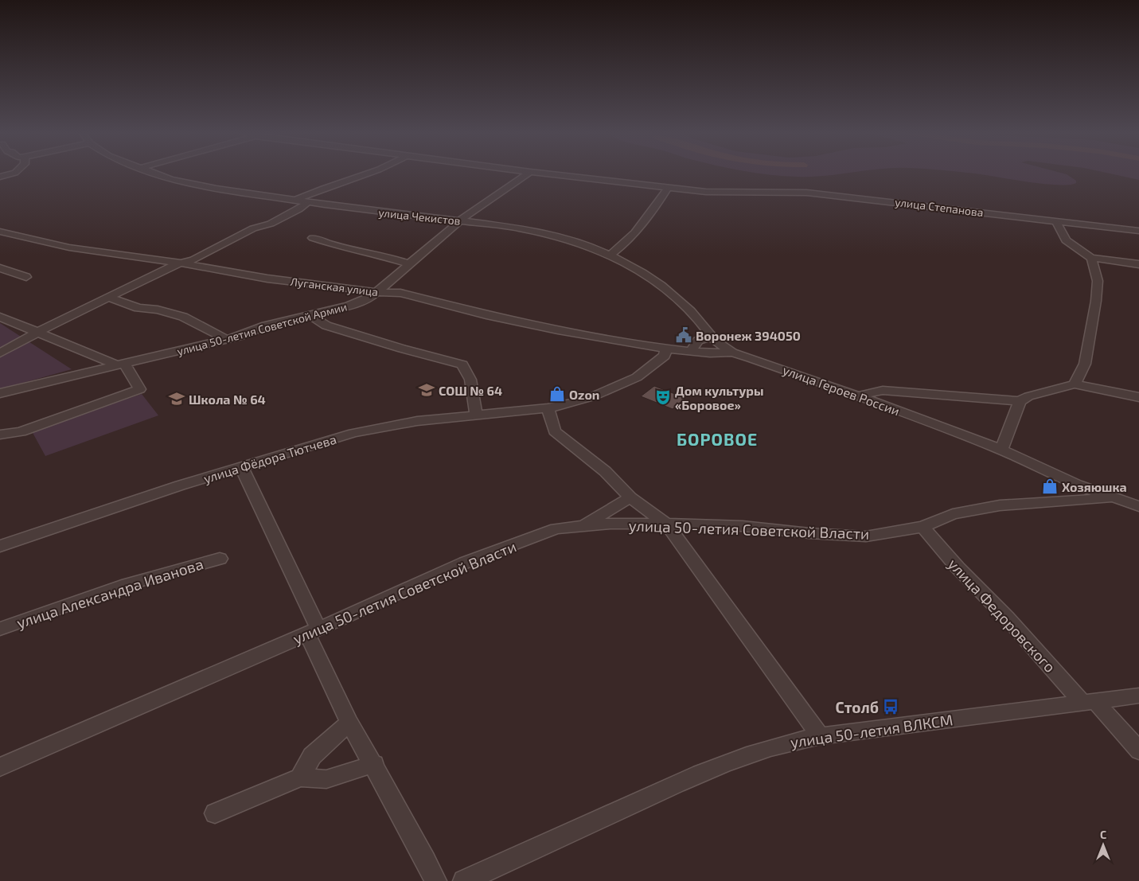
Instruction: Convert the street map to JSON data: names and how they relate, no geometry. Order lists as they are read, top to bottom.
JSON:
{
  "streets": {
    "street": [
      "улица Степанова",
      "улица Чекистов",
      "Луганская улица",
      "улица 50-летия Советской Армии",
      "улица Героев России",
      "улица Фёдора Тютчева",
      "улица 50-летия Советской Власти",
      "улица Александра Иванова",
      "улица Федоровского",
      "улица 50-летия ВЛКСМ"
    ]
  },
  "crossings": [
    ["улица Чекистов", "улица 50-летия Советской Армии"],
    ["улица Чекистов", "улица Героев России"],
    ["Луганская улица", "улица 50-летия Советской Армии"],
    ["Луганская улица", "улица Героев России"],
    ["улица Героев России", "улица 50-летия Советской Власти"],
    ["улица 50-летия Советской Власти", "улица Федоровского"],
    ["улица Федоровского", "улица 50-летия ВЛКСМ"]
  ],
  "districts": ["БОРОВОЕ"],
  "places": {
    "public building": ["Воронеж 394050"],
    "school or university": ["СОШ № 64", "Школа № 64"],
    "shop": ["Ozon", "Хозяюшка"],
    "theatre": ["Дом культуры «Боровое»"],
    "bus stop": ["Столб"]
  },
  "north": "top"
}
